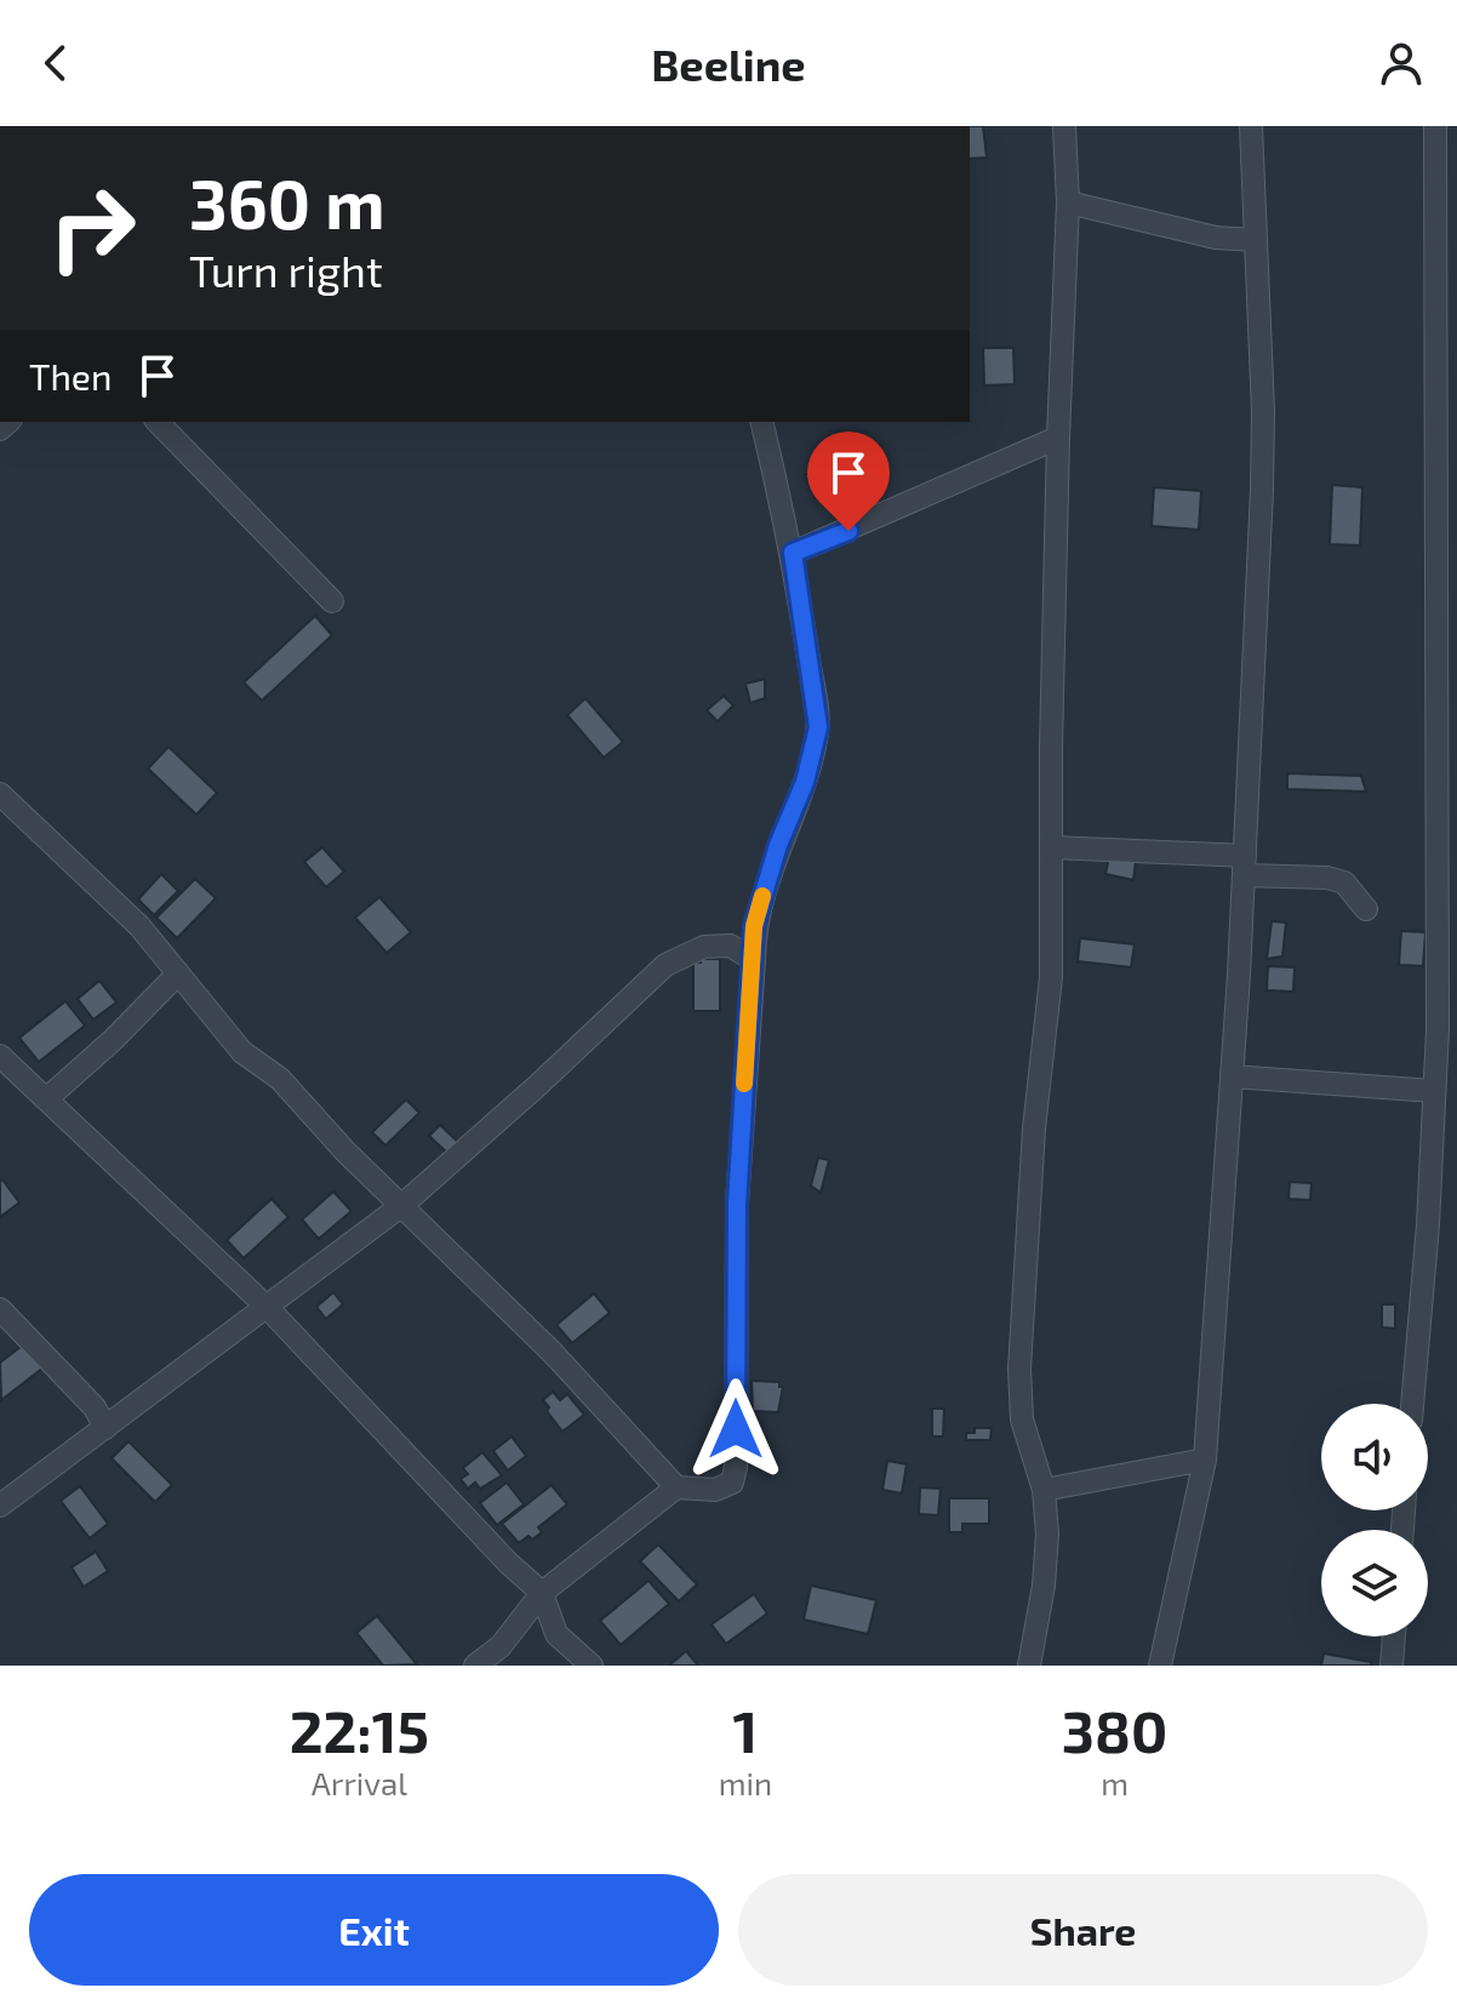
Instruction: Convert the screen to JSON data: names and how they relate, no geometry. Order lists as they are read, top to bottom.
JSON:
{
  "page": {
    "header": "Beeline",
    "turn": ["360 m", "Turn right"],
    "then": "Then",
    "eta": [
      "22:15",
      "Arrival",
      "1",
      "min",
      "380",
      "m"
    ],
    "buttons": ["Exit", "Share"]
  }
}
